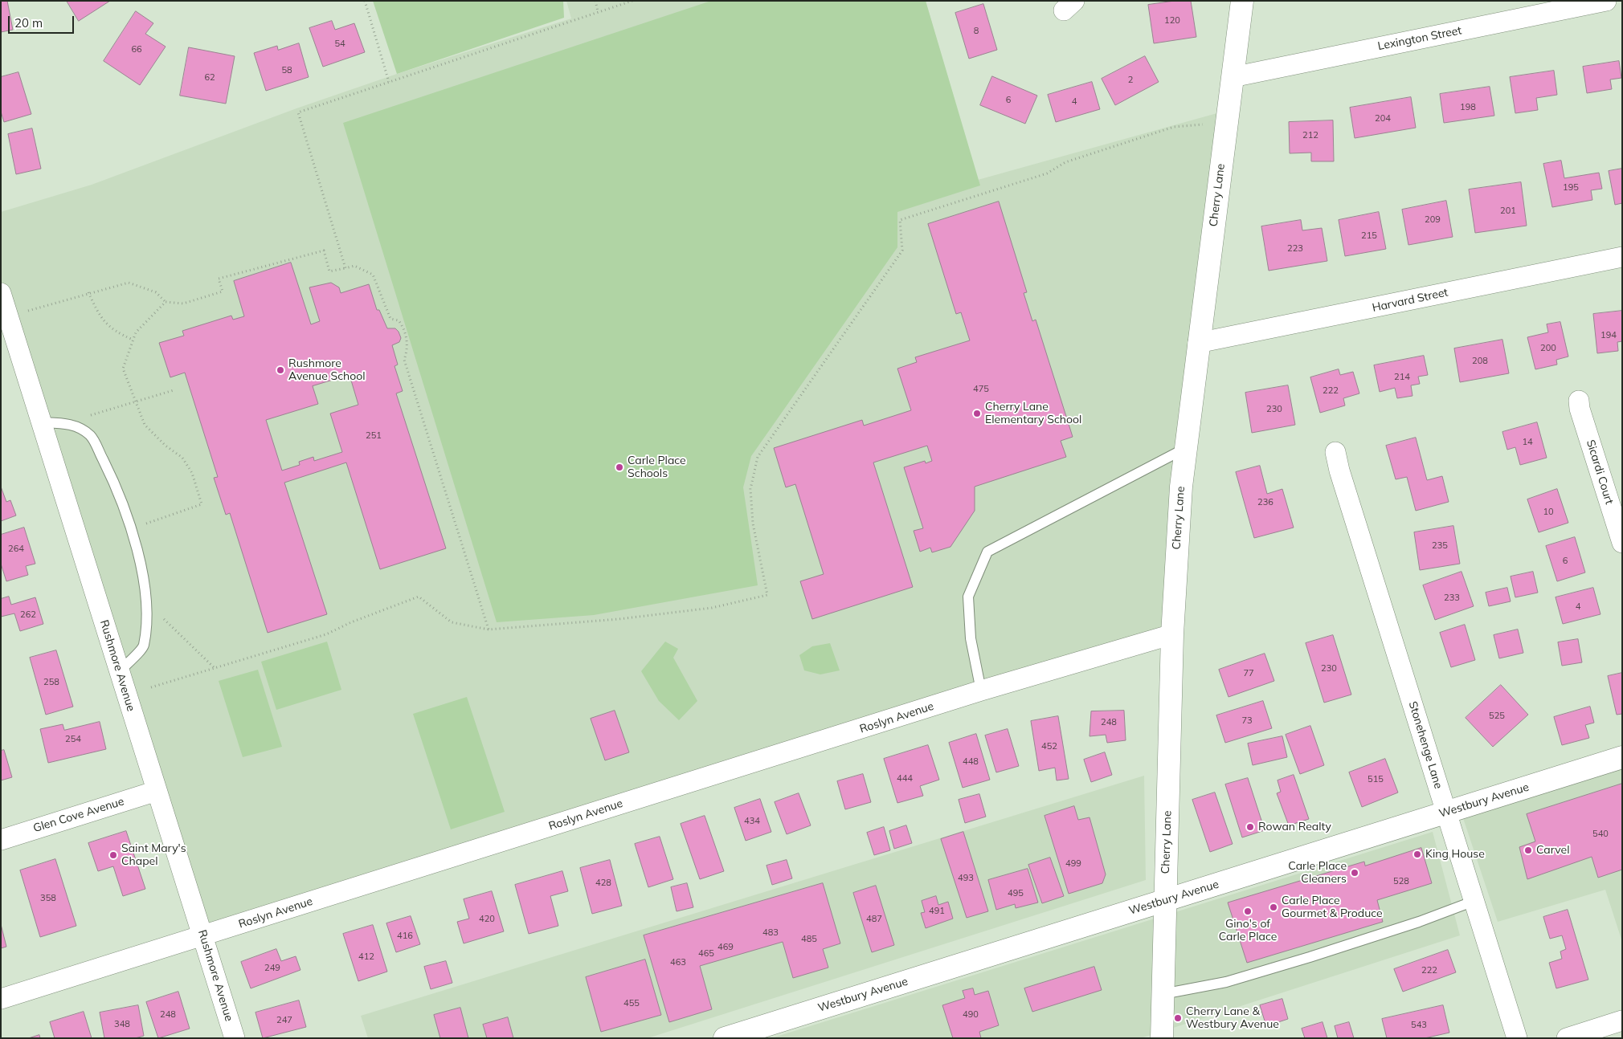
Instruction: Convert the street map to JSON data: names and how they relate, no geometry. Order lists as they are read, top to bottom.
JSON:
{
  "streets": {
    "street": [
      "Lexington Street",
      "Cherry Lane",
      "Harvard Street",
      "Sicardi Court",
      "Rushmore Avenue",
      "Roslyn Avenue",
      "Stonehenge Lane",
      "Westbury Avenue",
      "Glen Cove Avenue"
    ]
  },
  "crossings": [
    ["Lexington Street", "Cherry Lane"],
    ["Cherry Lane", "Harvard Street"],
    ["Cherry Lane", "Roslyn Avenue"],
    ["Cherry Lane", "Westbury Avenue"],
    ["Rushmore Avenue", "Roslyn Avenue"],
    ["Rushmore Avenue", "Glen Cove Avenue"],
    ["Stonehenge Lane", "Westbury Avenue"]
  ],
  "places": [
    "Rushmore Avenue School",
    "Cherry Lane Elementary School",
    "Carle Place Schools",
    "Rowan Realty",
    "Carvel",
    "King House",
    "Saint Mary's Chapel",
    "Carle Place Cleaners",
    "Carle Place Gourmet & Produce",
    "Gino's of Carle Place",
    "Cherry Lane & Westbury Avenue"
  ],
  "house_numbers": [
    "120",
    "8",
    "54",
    "66",
    "58",
    "62",
    "2",
    "6",
    "4",
    "198",
    "204",
    "212",
    "195",
    "201",
    "209",
    "215",
    "223",
    "194",
    "200",
    "208",
    "214",
    "475",
    "222",
    "230",
    "251",
    "14",
    "236",
    "10",
    "235",
    "264",
    "6",
    "233",
    "4",
    "262",
    "230",
    "77",
    "258",
    "525",
    "73",
    "248",
    "254",
    "452",
    "448",
    "444",
    "515",
    "434",
    "540",
    "499",
    "493",
    "528",
    "428",
    "495",
    "358",
    "491",
    "420",
    "487",
    "483",
    "416",
    "485",
    "469",
    "465",
    "412",
    "463",
    "249",
    "222",
    "455",
    "248",
    "490",
    "247",
    "348",
    "543"
  ],
  "scale_bar": "20 m"
}
